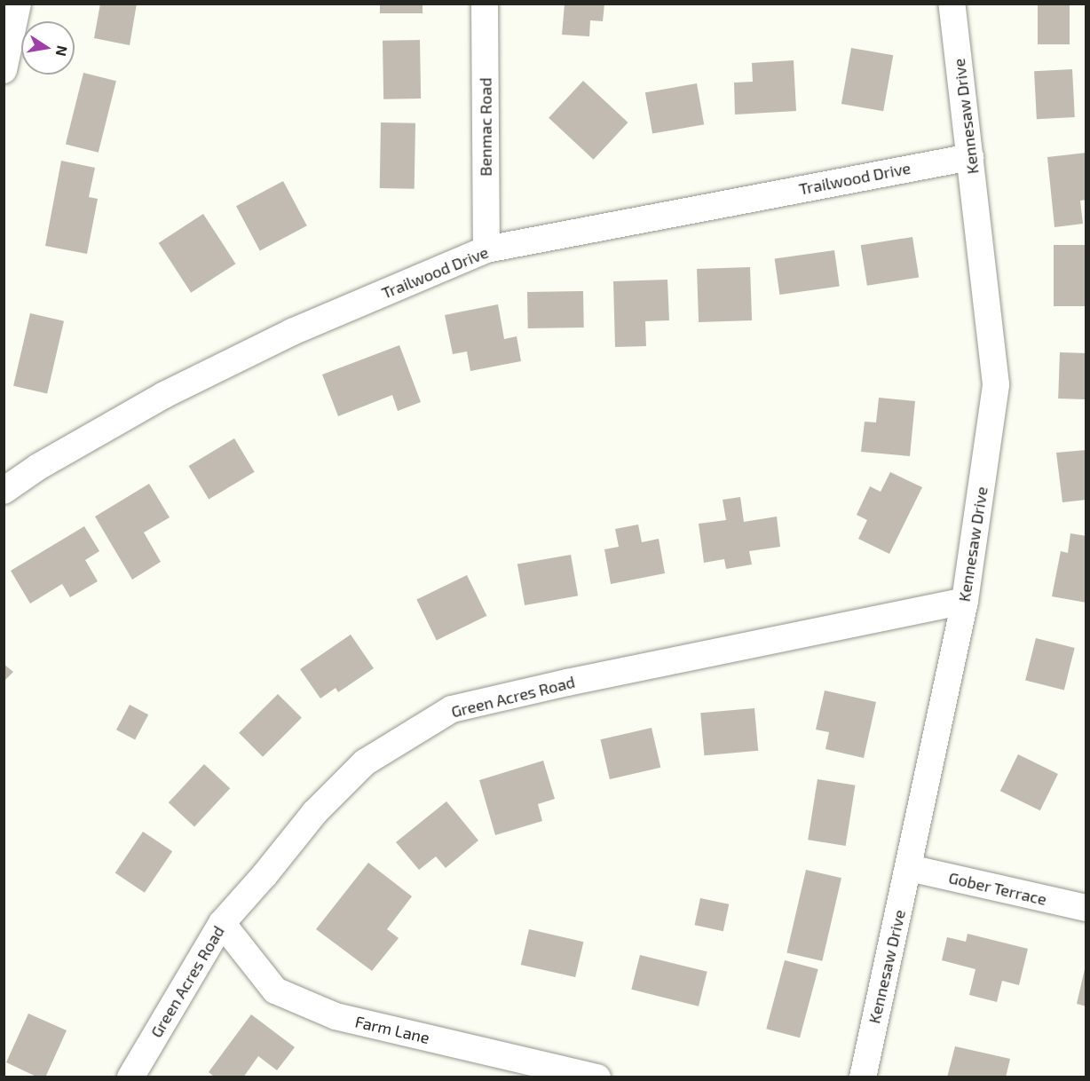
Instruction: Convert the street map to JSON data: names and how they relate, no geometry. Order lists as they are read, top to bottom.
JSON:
{
  "streets": {
    "street": [
      "Kennesaw Drive",
      "Benmac Road",
      "Trailwood Drive",
      "Green Acres Road",
      "Gober Terrace",
      "Farm Lane"
    ]
  },
  "crossings": [
    ["Kennesaw Drive", "Trailwood Drive"],
    ["Kennesaw Drive", "Green Acres Road"],
    ["Kennesaw Drive", "Gober Terrace"],
    ["Benmac Road", "Trailwood Drive"],
    ["Green Acres Road", "Farm Lane"]
  ],
  "north": "right"
}
